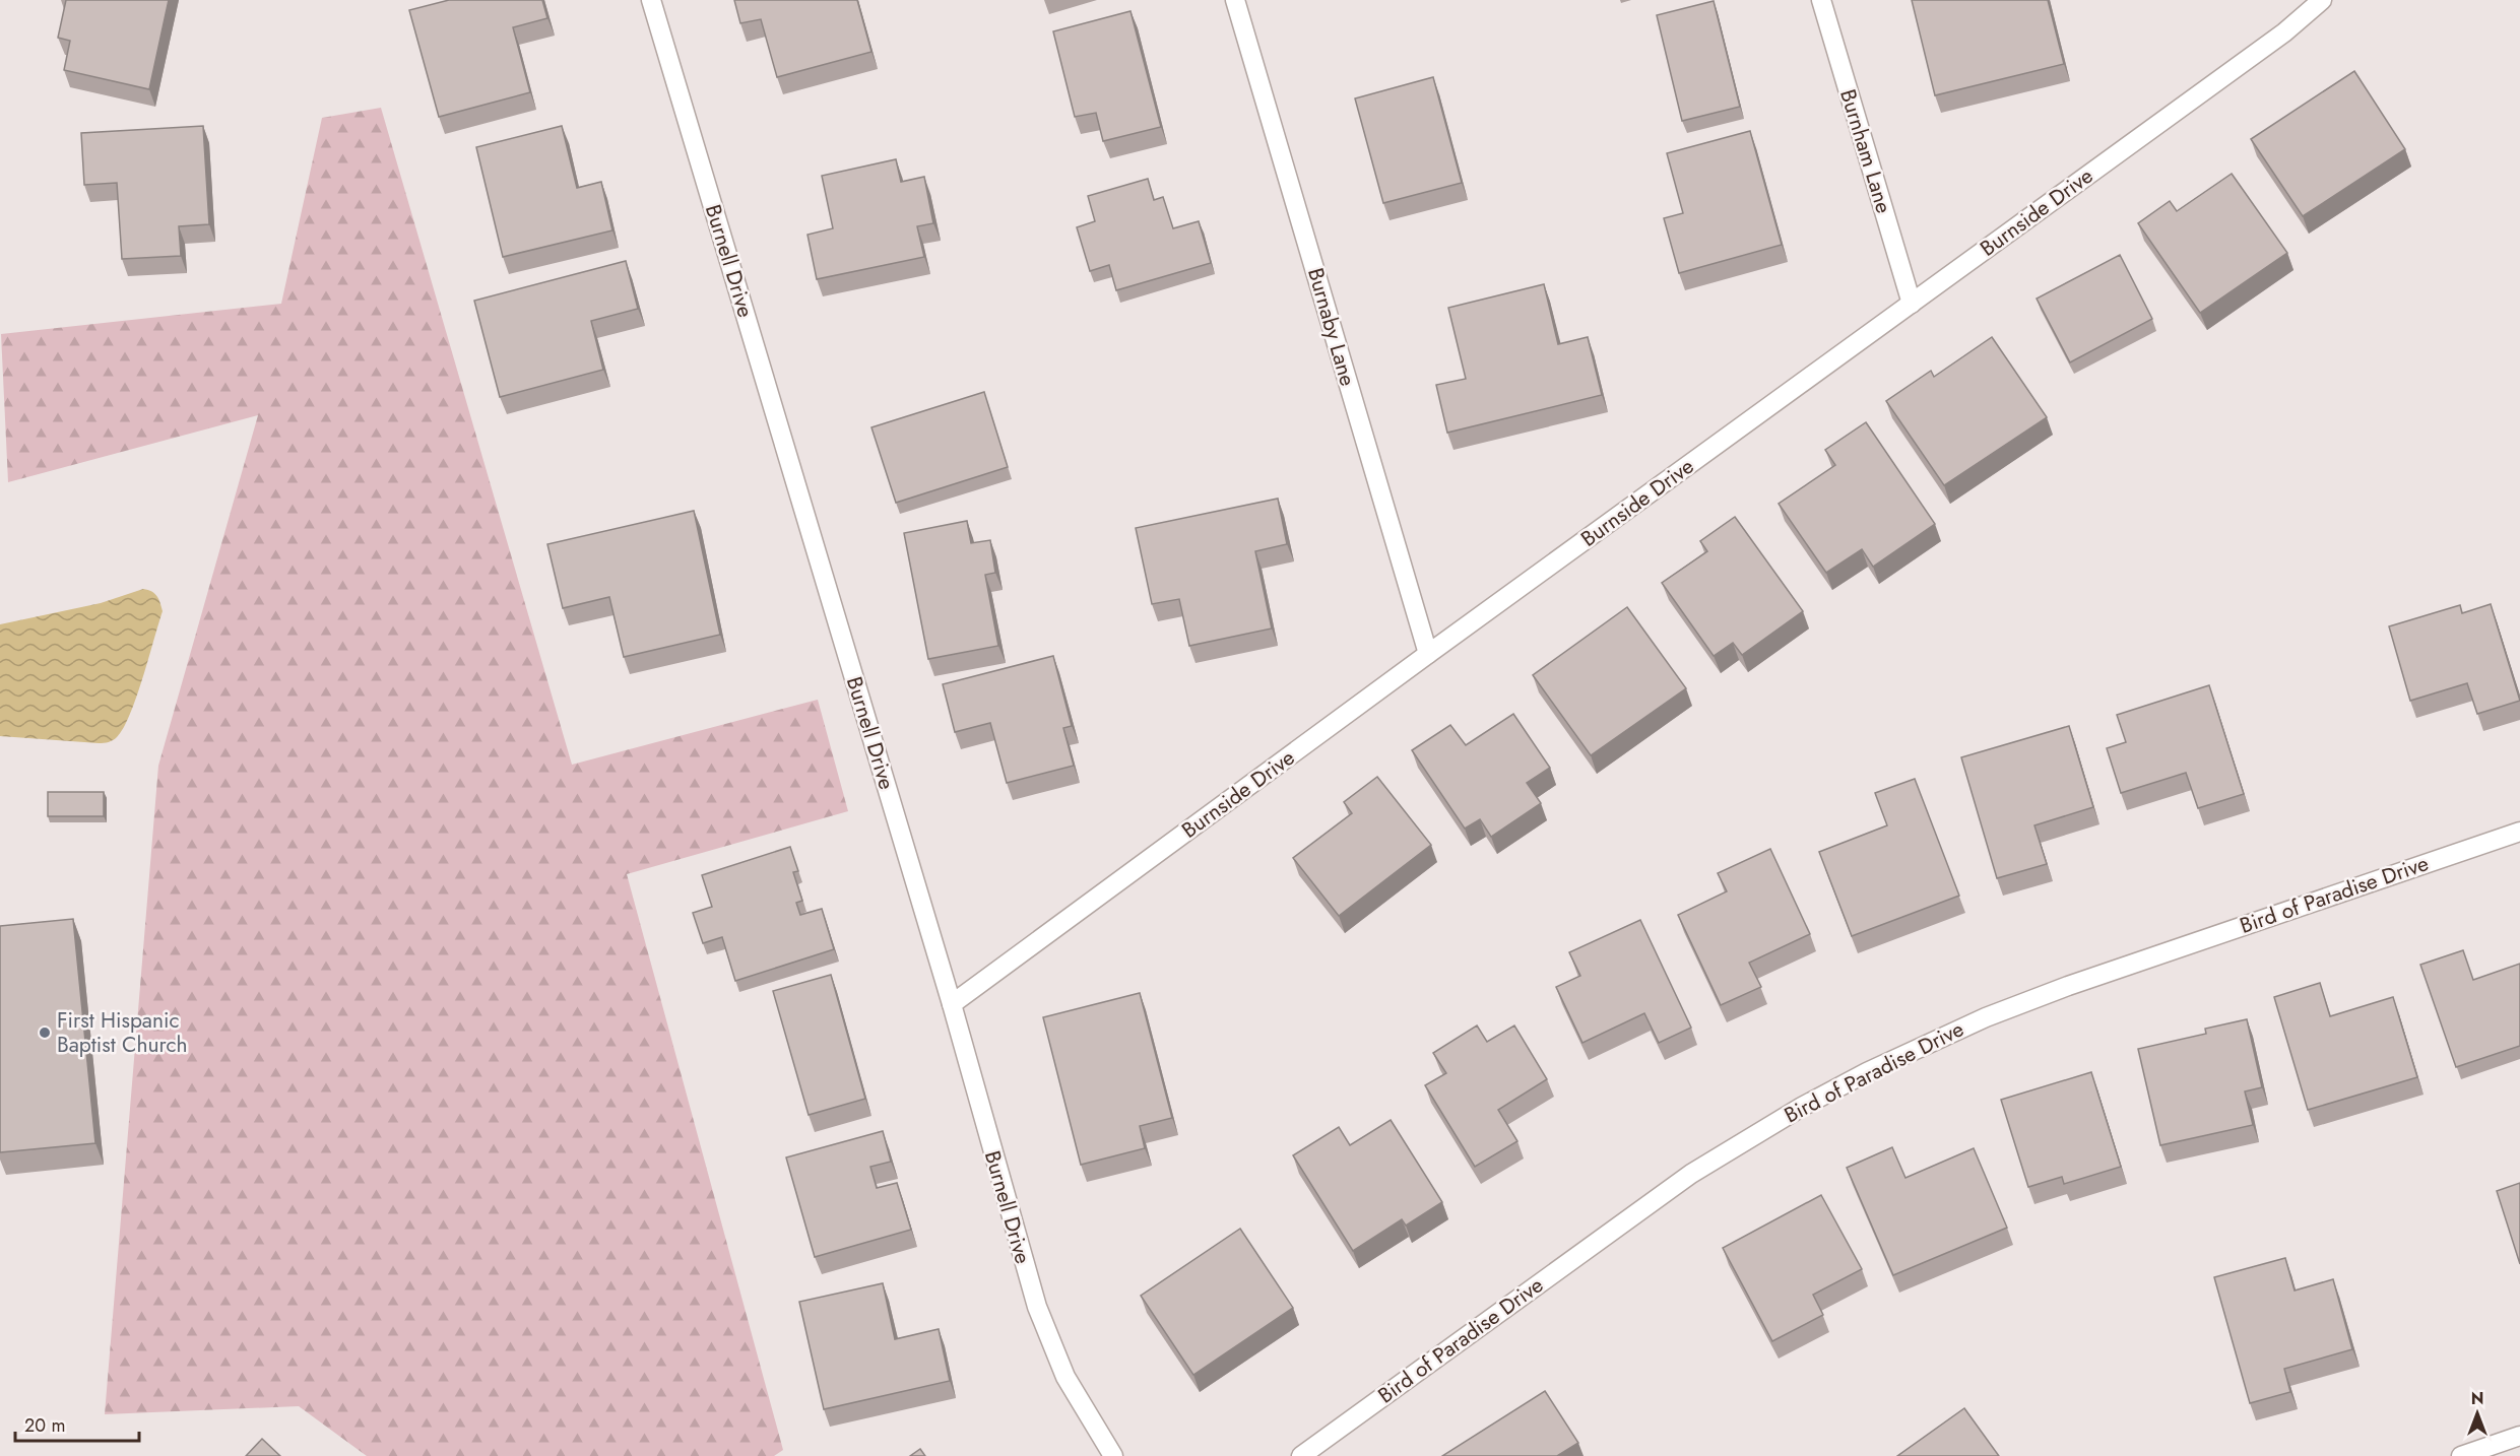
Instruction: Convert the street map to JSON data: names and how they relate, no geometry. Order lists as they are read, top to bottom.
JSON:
{
  "streets": {
    "street": [
      "Burnham Lane",
      "Burnside Drive",
      "Burnell Drive",
      "Burnaby Lane",
      "Bird of Paradise Drive"
    ]
  },
  "crossings": [
    ["Burnham Lane", "Burnside Drive"],
    ["Burnside Drive", "Burnell Drive"],
    ["Burnside Drive", "Burnaby Lane"]
  ],
  "places": ["First Hispanic Baptist Church"],
  "scale_bar": "20 m",
  "north": "top"
}
